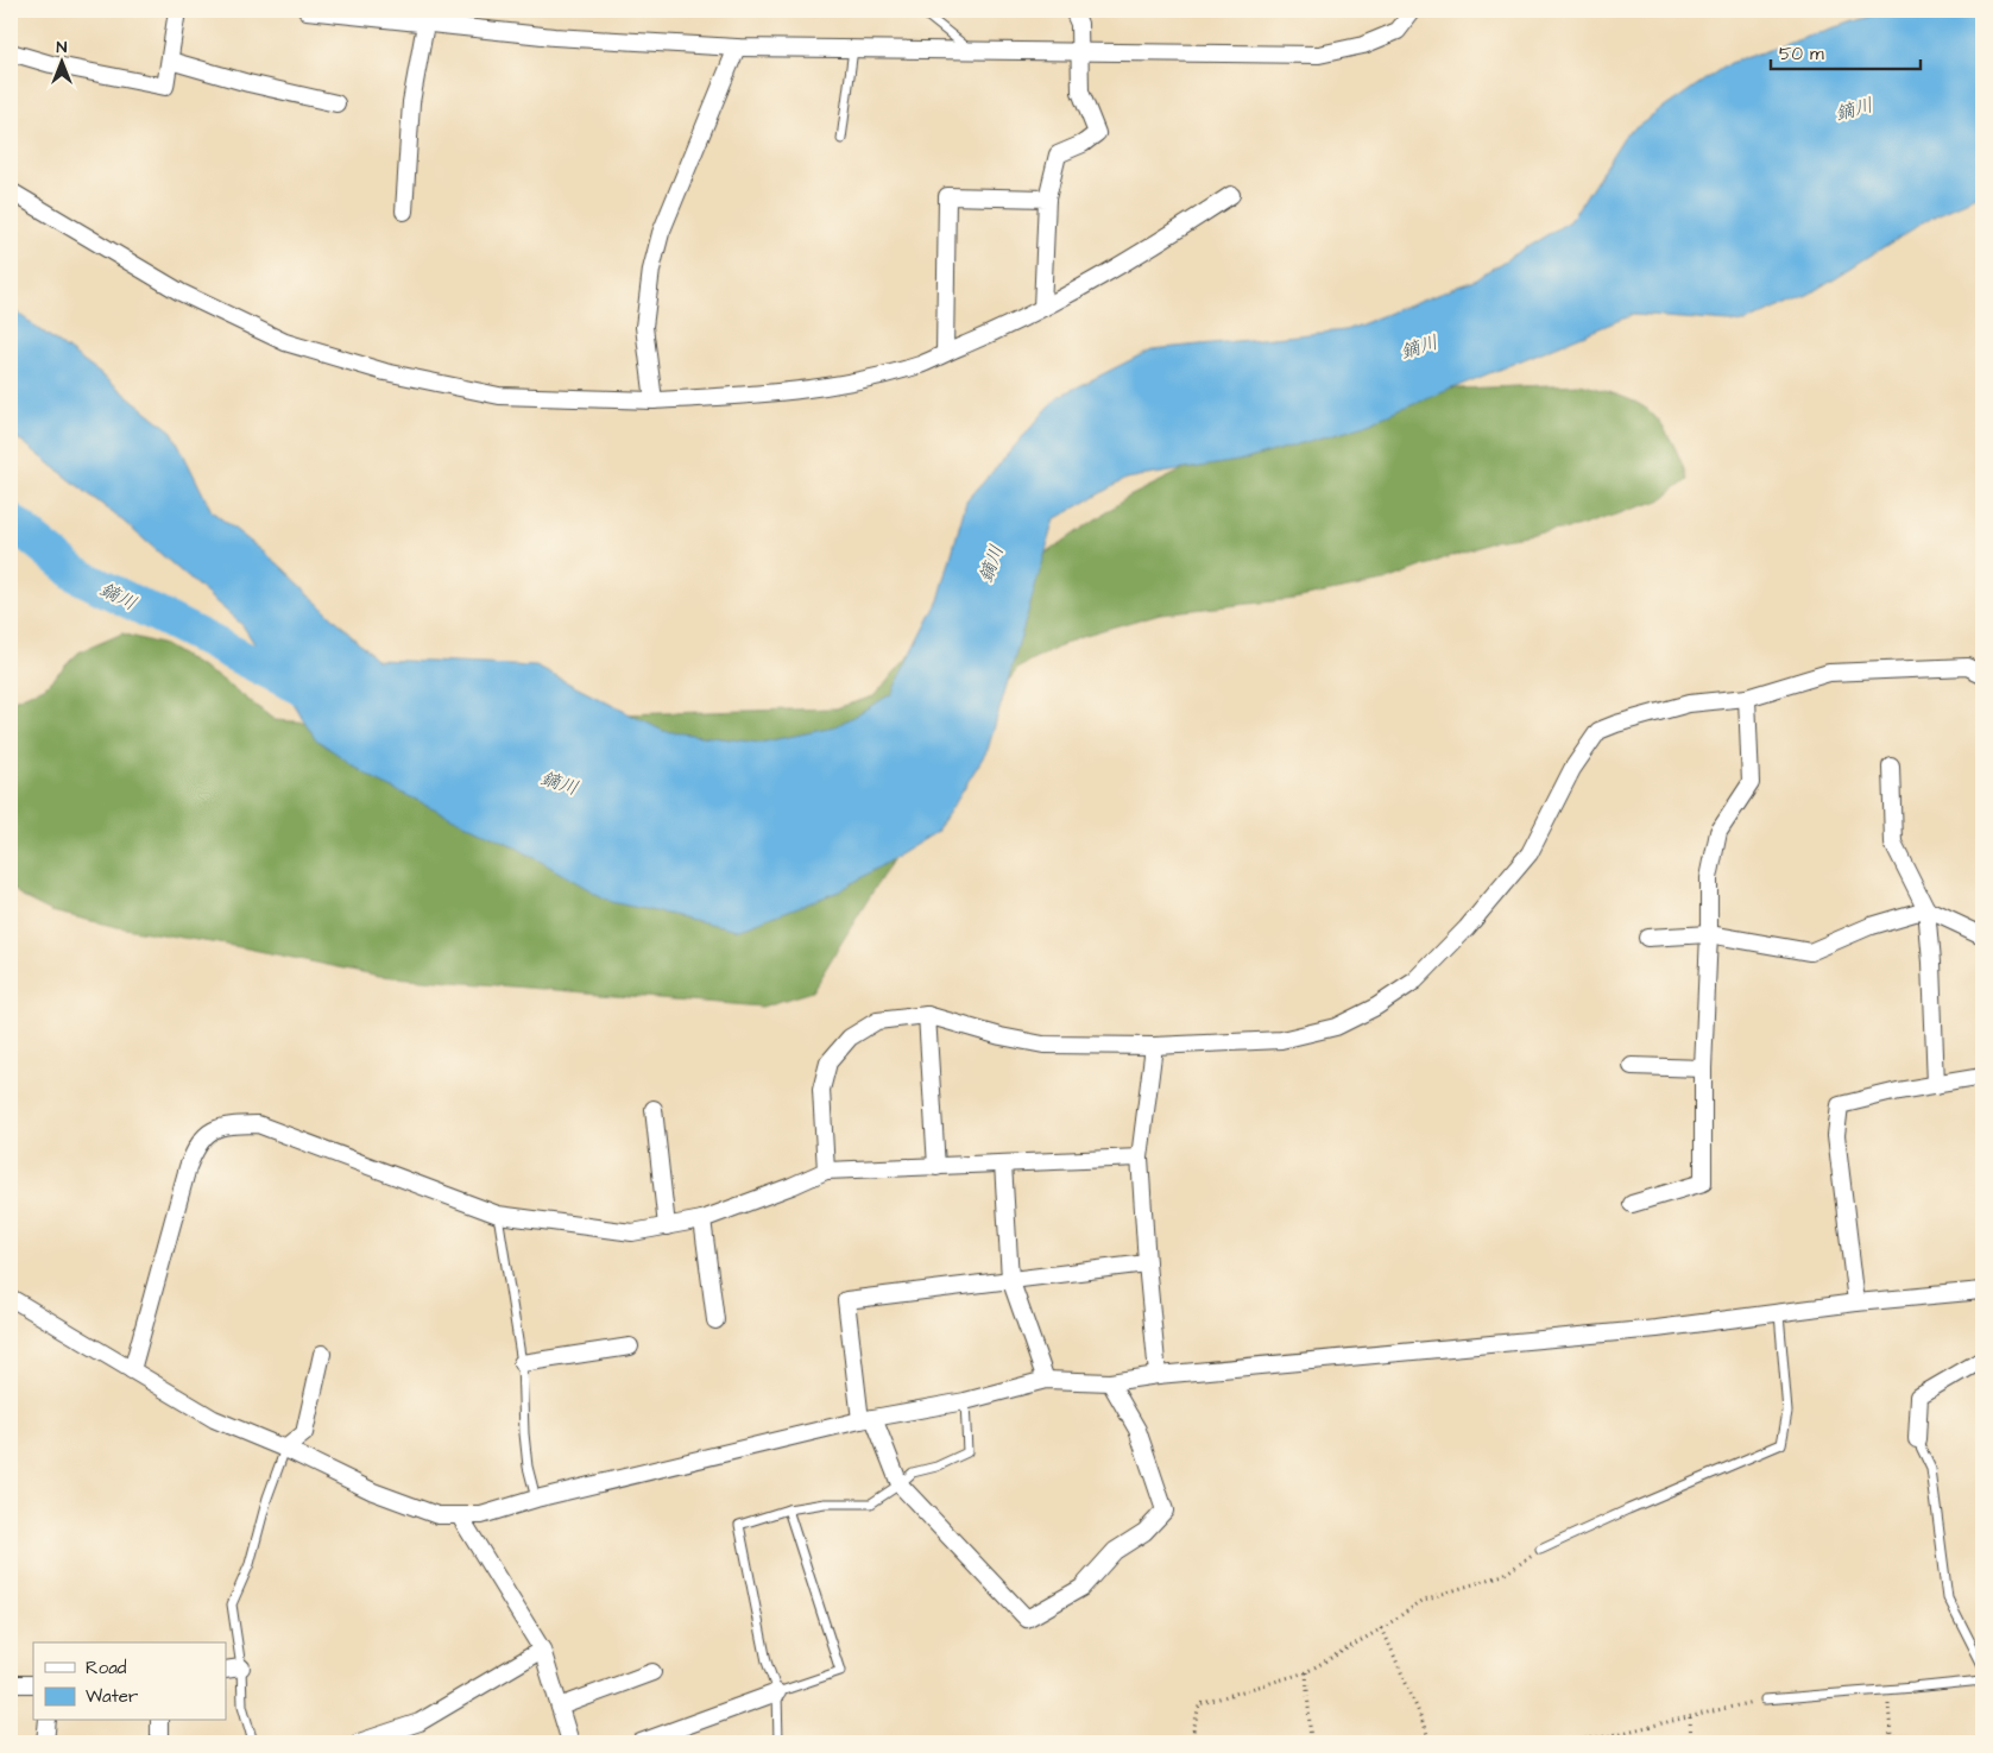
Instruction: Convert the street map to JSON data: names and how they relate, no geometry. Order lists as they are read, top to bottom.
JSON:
{
  "water": ["鏑川"],
  "legend": ["Road", "Water"],
  "scale_bar": "50 m",
  "north": "top"
}
